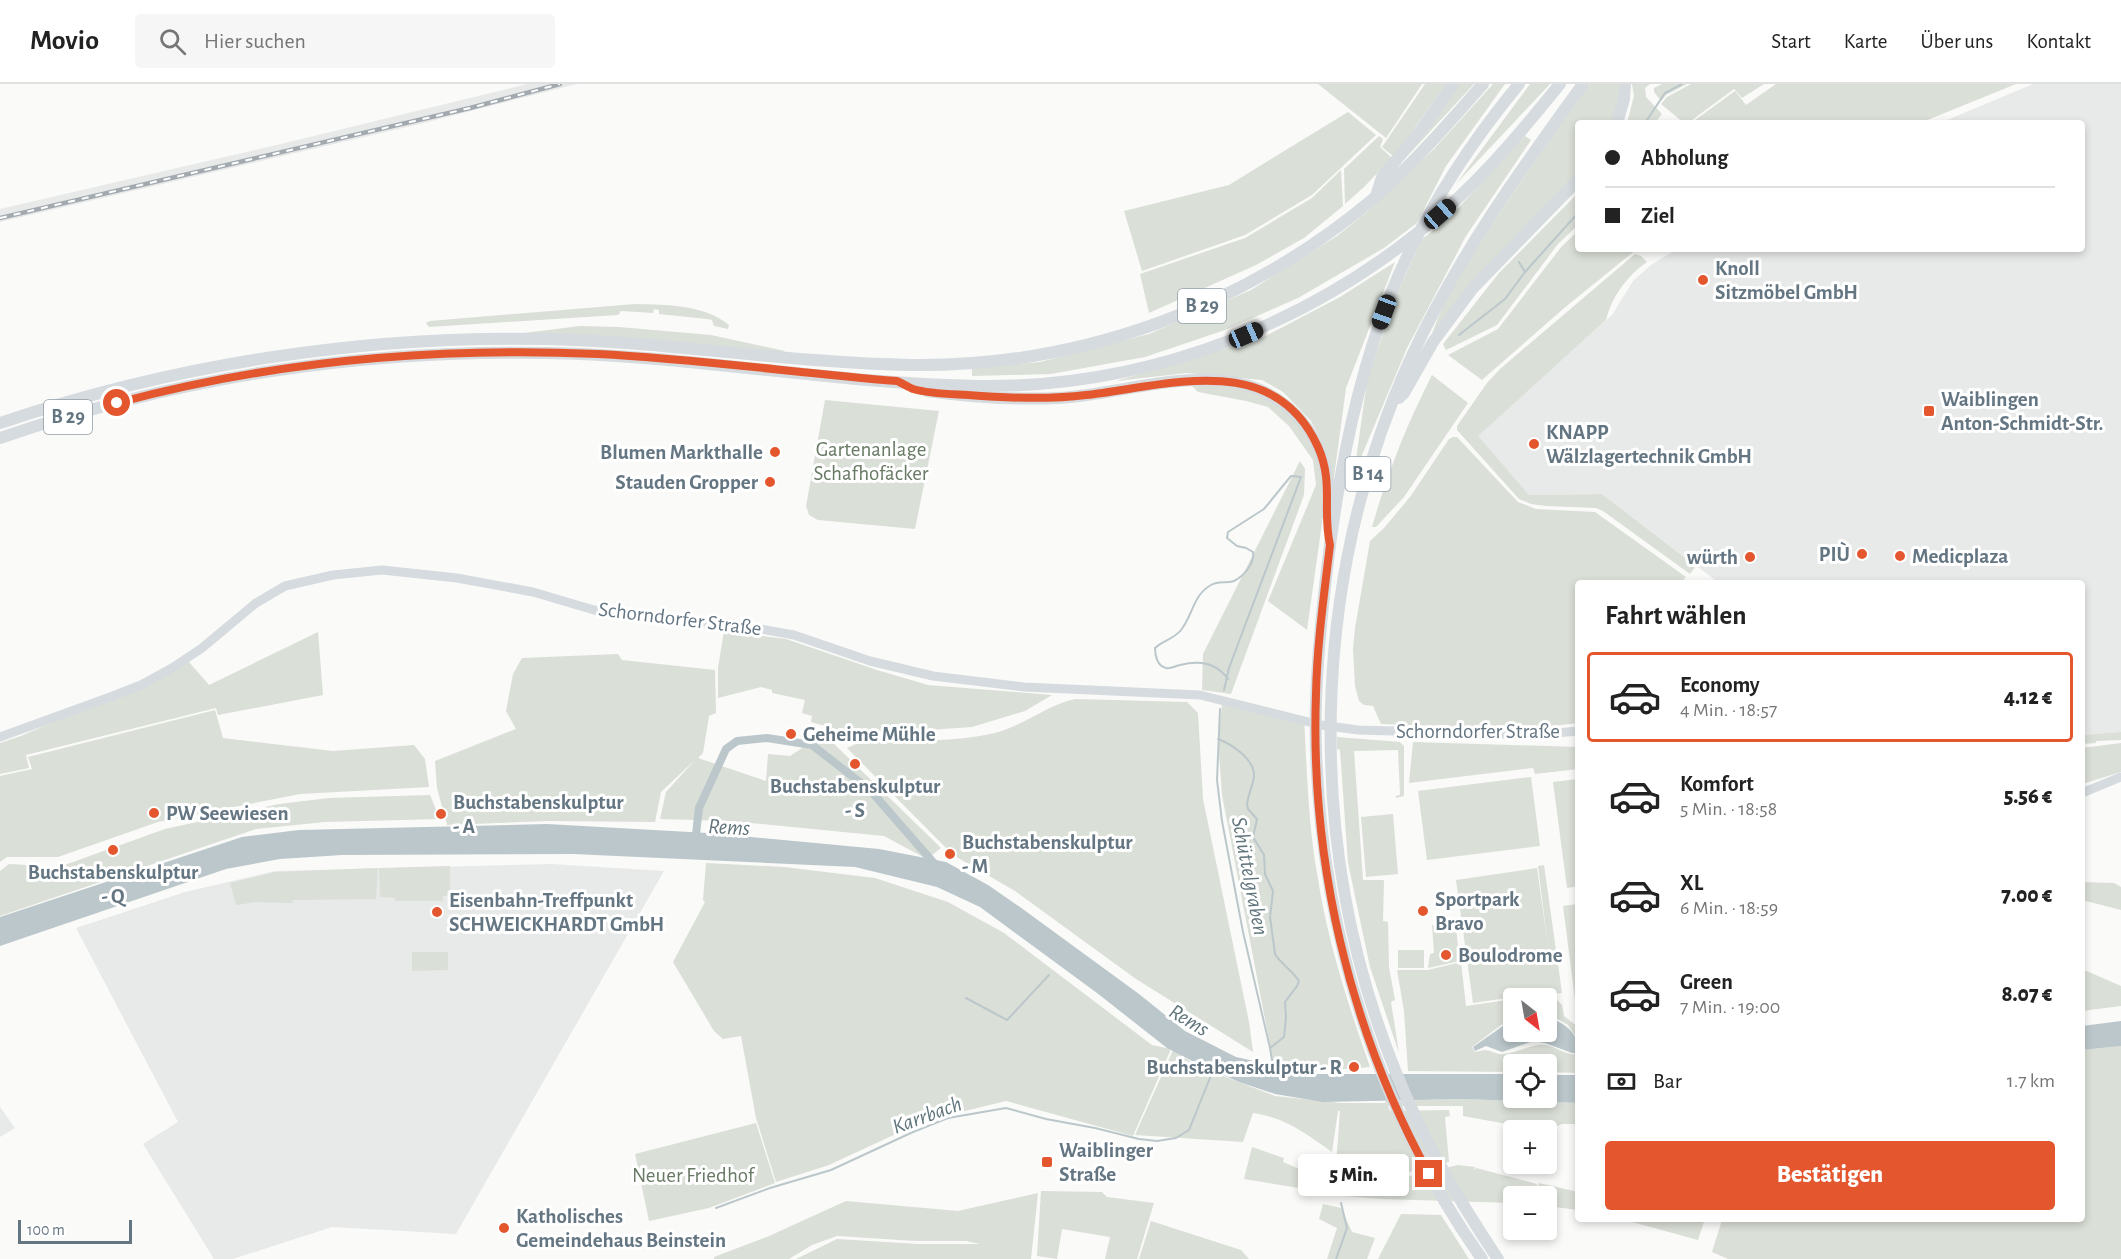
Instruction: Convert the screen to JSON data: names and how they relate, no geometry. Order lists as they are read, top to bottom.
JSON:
{
  "streets": {
    "highway": ["B 29", "B 14"],
    "main road": ["Schorndorfer Straße"]
  },
  "water": ["Rems", "Schüttelgraben", "Karrbach"],
  "parks": ["Gartenanlage Schafhofäcker", "Neuer Friedhof"],
  "places": {
    "other": [
      "Knoll Sitzmöbel GmbH",
      "KNAPP Wälzlagertechnik GmbH",
      "Blumen Markthalle",
      "Stauden Gropper",
      "PIÙ",
      "Medicplaza",
      "würth",
      "Geheime Mühle",
      "Buchstabenskulptur - S",
      "PW Seewiesen",
      "Buchstabenskulptur - A",
      "Buchstabenskulptur - Q",
      "Buchstabenskulptur - M",
      "Sportpark Bravo",
      "Eisenbahn-Treffpunkt SCHWEICKHARDT GmbH",
      "Boulodrome",
      "Buchstabenskulptur - R",
      "Katholisches Gemeindehaus Beinstein"
    ],
    "transit": ["Waiblingen Anton-Schmidt-Str.", "Waiblinger Straße"]
  },
  "scale_bar": "100 m",
  "north": "bottom right",
  "page": {
    "header": "Movio",
    "search": "Hier suchen",
    "nav": [
      "Start",
      "Karte",
      "Über uns",
      "Kontakt"
    ],
    "banner": ["Abholung", "Ziel"],
    "heading": "Fahrt wählen",
    "list": [
      {
        "name": "Economy",
        "note": "4 Min. · 18:57",
        "value": "4.12 €"
      },
      {
        "name": "Komfort",
        "note": "5 Min. · 18:58",
        "value": "5.56 €"
      },
      {
        "name": "XL",
        "note": "6 Min. · 18:59",
        "value": "7.00 €"
      },
      {
        "name": "Green",
        "note": "7 Min. · 19:00",
        "value": "8.07 €"
      }
    ],
    "map_buttons": ["+", "−"],
    "pay": ["Bar", "1.7 km"],
    "buttons": "Bestätigen",
    "bubble": "5 Min.",
    "scale": "100 m"
  }
}
